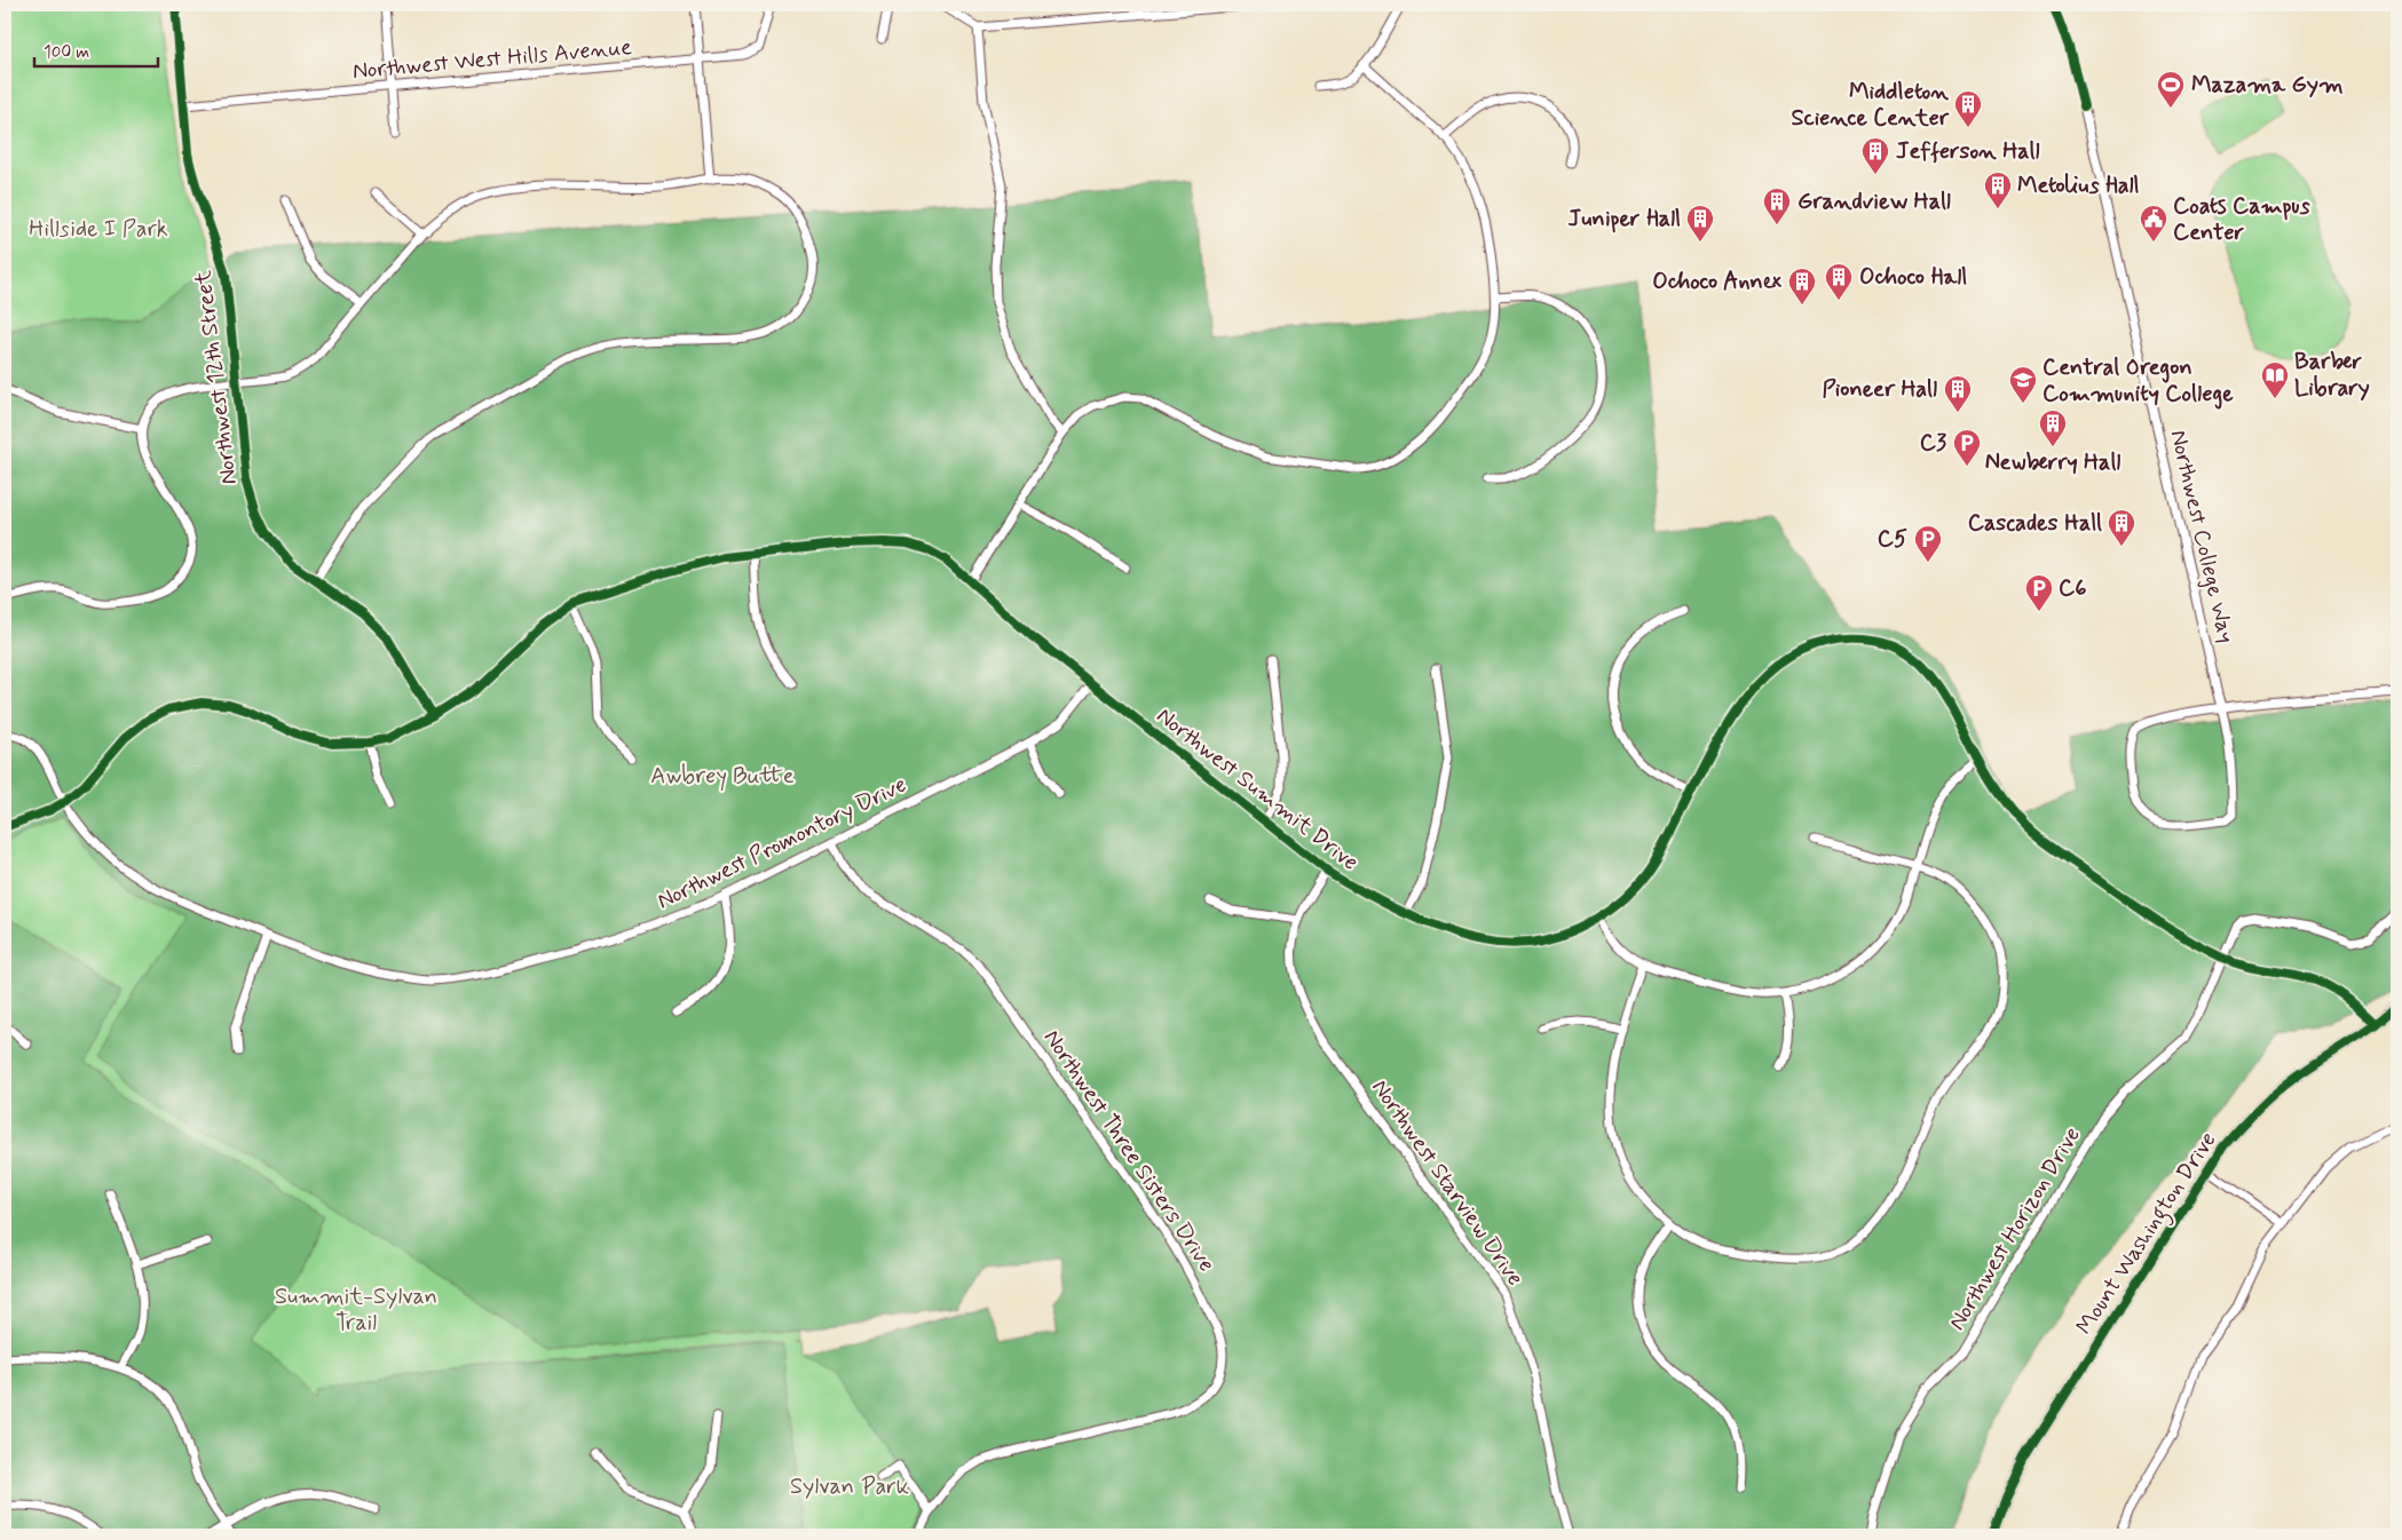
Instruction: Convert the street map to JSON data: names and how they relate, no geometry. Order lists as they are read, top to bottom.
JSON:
{
  "streets": {
    "main road": ["Mount Washington Drive"],
    "street": [
      "Northwest West Hills Avenue",
      "Northwest 12th Street",
      "Northwest College Way",
      "Northwest Summit Drive",
      "Northwest Promontory Drive",
      "Northwest Three Sisters Drive",
      "Northwest Starview Drive",
      "Northwest Horizon Drive"
    ]
  },
  "crossings": [
    ["Northwest West Hills Avenue", "Northwest 12th Street"],
    ["Northwest 12th Street", "Northwest Summit Drive"],
    ["Northwest Summit Drive", "Northwest Promontory Drive"],
    ["Northwest Summit Drive", "Northwest Starview Drive"],
    ["Northwest Summit Drive", "Northwest Horizon Drive"],
    ["Northwest Summit Drive", "Mount Washington Drive"],
    ["Northwest Promontory Drive", "Northwest Three Sisters Drive"]
  ],
  "parks": [
    "Hillside I Park",
    "Awbrey Butte",
    "Summit-Sylvan Trail",
    "Sylvan Park"
  ],
  "places": {
    "sports": ["Mazama Gym"],
    "building": [
      "Middleton Science Center",
      "Jefferson Hall",
      "Metolius Hall",
      "Grandview Hall",
      "Juniper Hall",
      "Ochoco Hall",
      "Ochoco Annex",
      "Pioneer Hall",
      "Newberry Hall",
      "Cascades Hall"
    ],
    "public building": ["Coats Campus Center"],
    "library": ["Barber Library"],
    "school or university": ["Central Oregon Community College"],
    "parking": ["C3", "C5", "C6"]
  },
  "scale_bar": "100 m"
}
